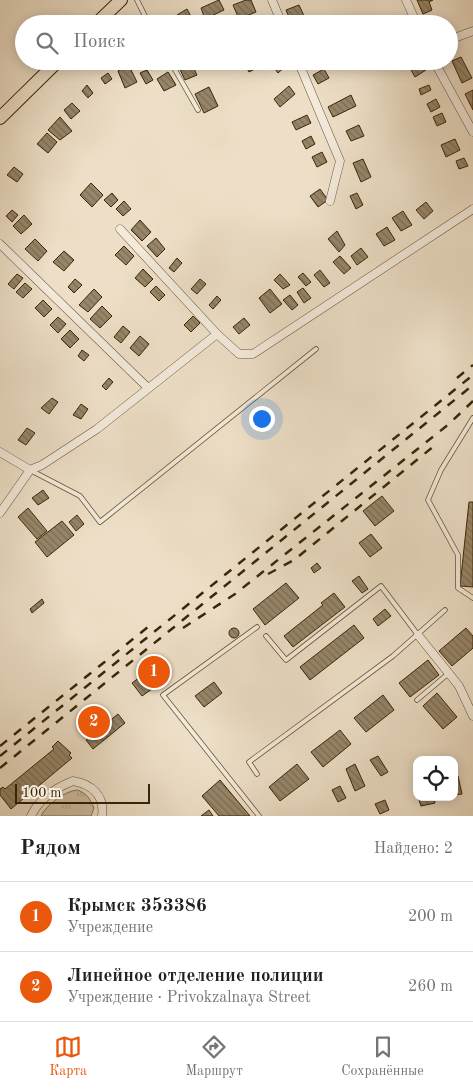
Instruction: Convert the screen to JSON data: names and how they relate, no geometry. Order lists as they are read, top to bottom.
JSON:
{
  "scale_bar": "100 m",
  "page": {
    "search": "Поиск",
    "pins": ["1", "2"],
    "scale": "100 m",
    "heading": ["Рядом", "Найдено: 2"],
    "list": [
      {
        "mark": "1",
        "name": "Крымск 353386",
        "note": "Учреждение",
        "value": "200 m"
      },
      {
        "mark": "2",
        "name": "Линейное отделение полиции",
        "note": "Учреждение · Privokzalnaya Street",
        "value": "260 m"
      }
    ],
    "nav": ["Карта", "Маршрут", "Сохранённые"]
  }
}
